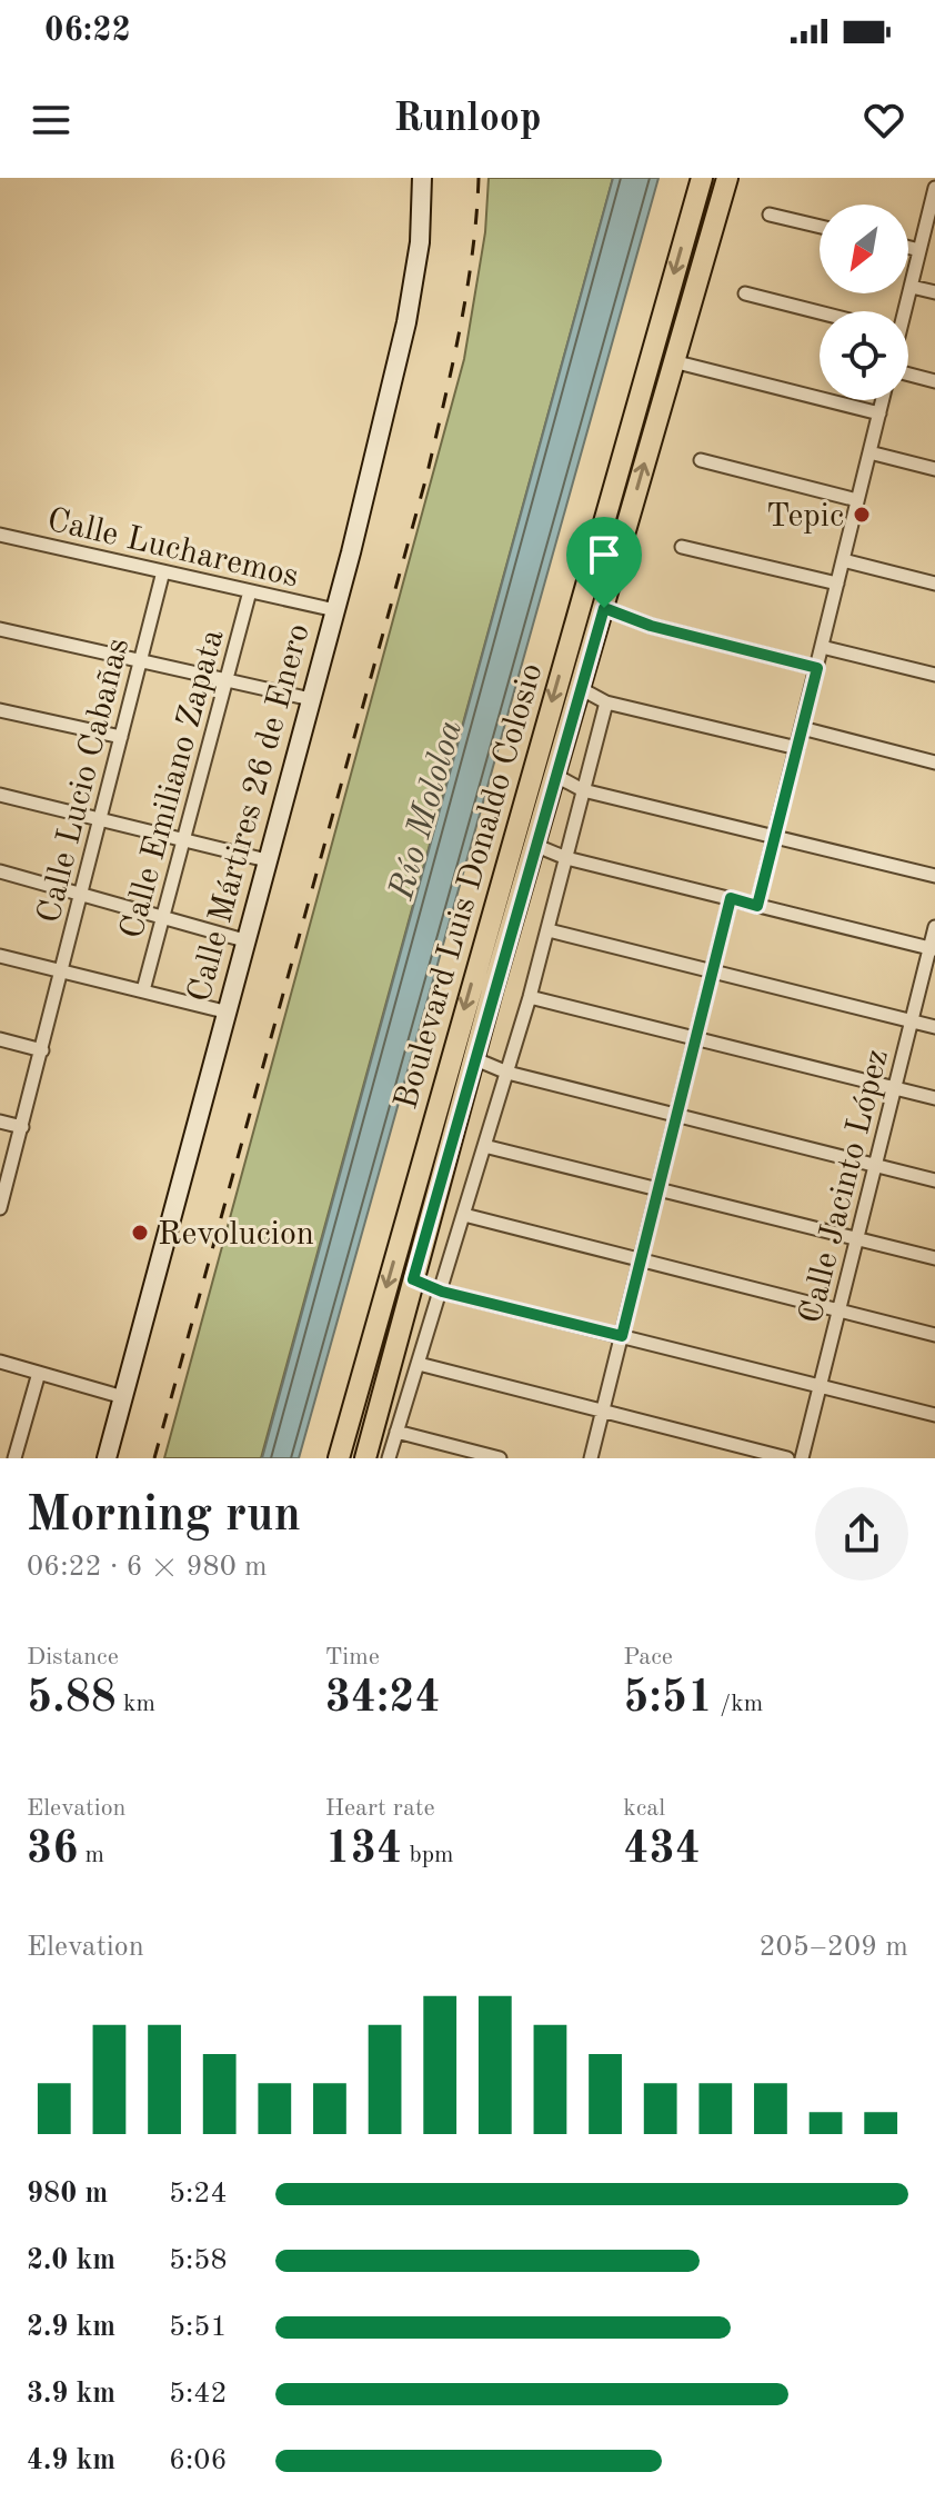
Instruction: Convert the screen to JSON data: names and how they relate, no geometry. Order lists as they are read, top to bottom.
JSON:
{
  "streets": {
    "main road": ["Boulevard Luis Donaldo Colosio"],
    "street": [
      "Calle Lucharemos",
      "Calle Lucio Cabañas",
      "Calle Emiliano Zapata",
      "Calle Mártires 26 de Enero",
      "Calle Jacinto López"
    ]
  },
  "crossings": [
    ["Calle Lucharemos", "Calle Lucio Cabañas"],
    ["Calle Lucharemos", "Calle Emiliano Zapata"],
    ["Calle Lucharemos", "Calle Mártires 26 de Enero"]
  ],
  "water": ["Río Mololoa"],
  "places": ["Tepic", "Revolucion"],
  "north": "bottom left",
  "page": {
    "status": "06:22",
    "header": "Runloop",
    "heading": ["Morning run", "06:22 · 6 × 980 m"],
    "stats": [
      ["Distance", "5.88 km"],
      ["Time", "34:24"],
      ["Pace", "5:51 /km"],
      ["Elevation", "36 m"],
      ["Heart rate", "134 bpm"],
      ["kcal", "434"]
    ],
    "chart": ["Elevation", "205–209 m"],
    "list": [
      {
        "name": "980 m",
        "note": "5:24"
      },
      {
        "name": "2.0 km",
        "note": "5:58"
      },
      {
        "name": "2.9 km",
        "note": "5:51"
      },
      {
        "name": "3.9 km",
        "note": "5:42"
      },
      {
        "name": "4.9 km",
        "note": "6:06"
      }
    ]
  }
}
